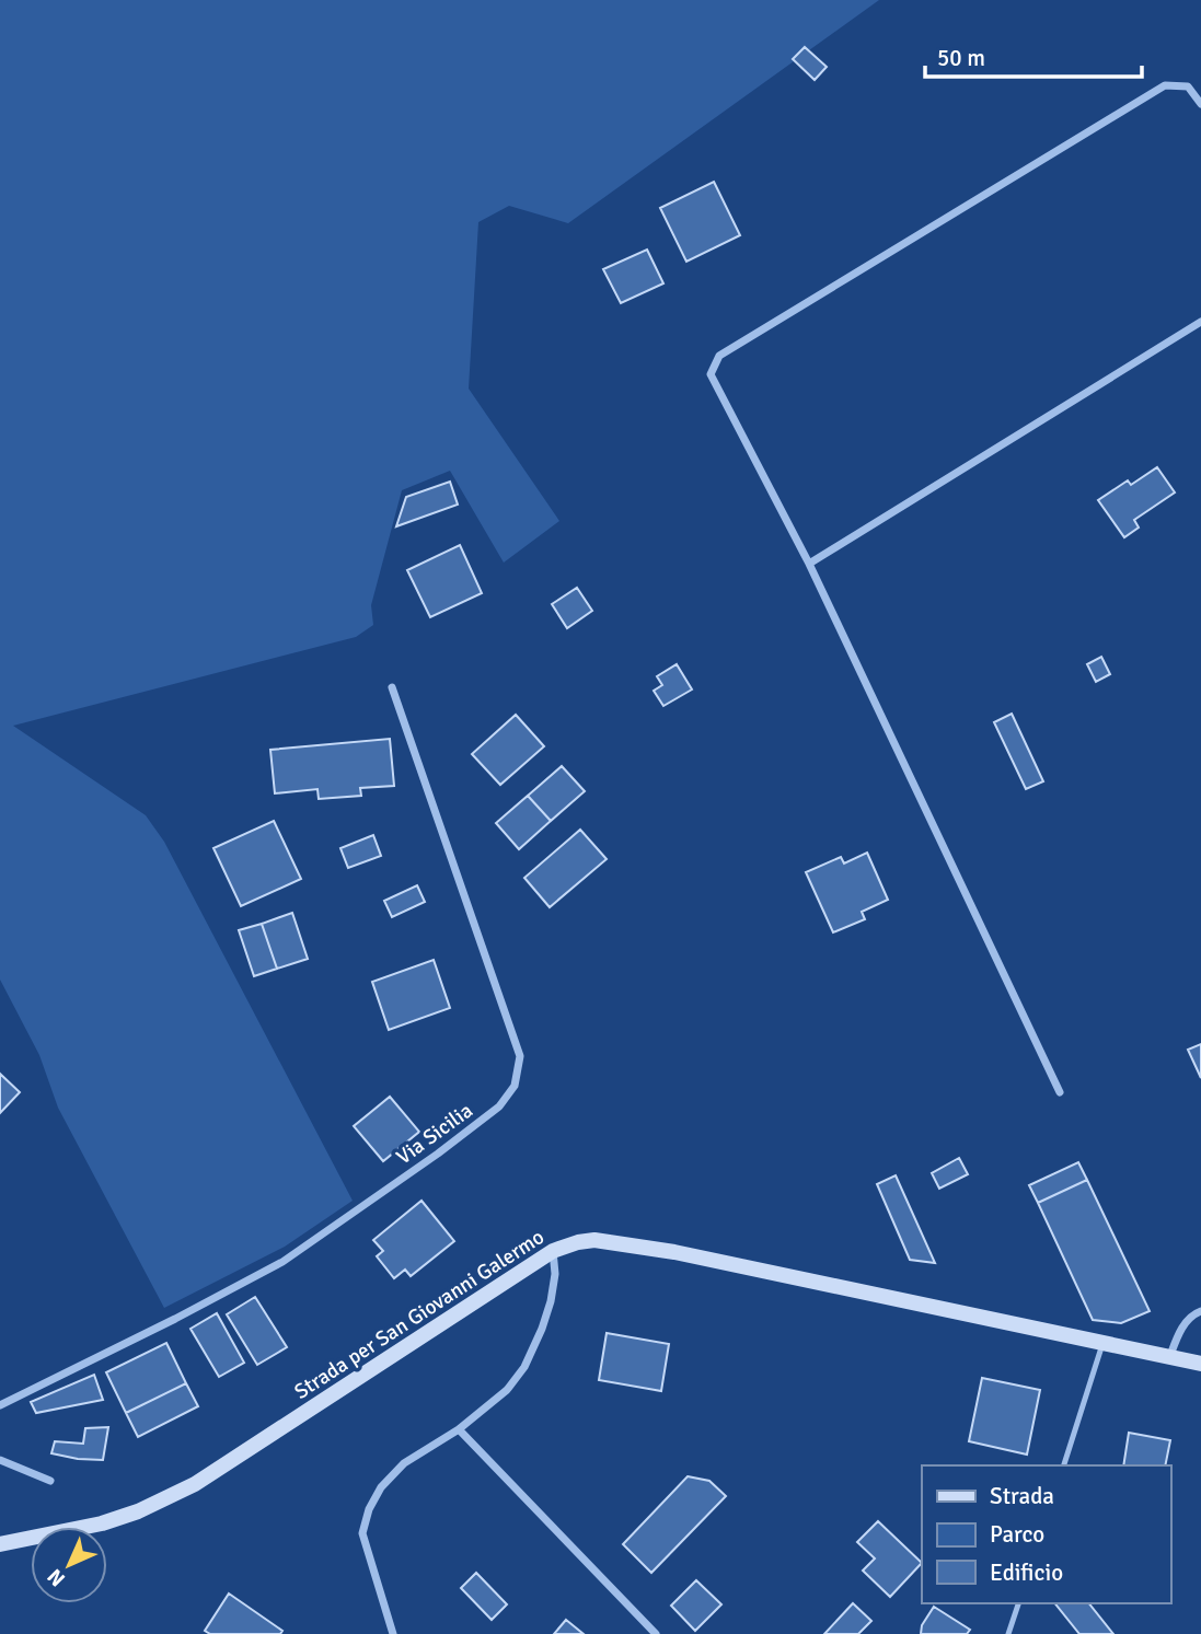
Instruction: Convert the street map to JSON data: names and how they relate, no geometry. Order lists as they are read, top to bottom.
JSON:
{
  "streets": {
    "main road": ["Strada per San Giovanni Galermo"],
    "street": ["Via Sicilia"]
  },
  "legend": ["Strada", "Parco", "Edificio"],
  "scale_bar": "50 m",
  "north": "bottom left"
}
